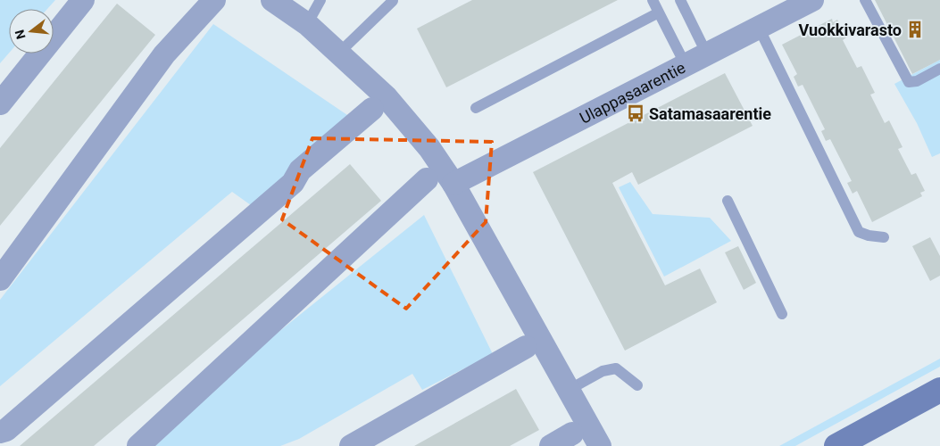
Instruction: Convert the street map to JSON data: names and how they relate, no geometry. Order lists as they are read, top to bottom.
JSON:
{
  "streets": {
    "street": ["Ulappasaarentie"]
  },
  "places": {
    "building": ["Vuokkivarasto"],
    "bus stop": ["Satamasaarentie"]
  },
  "north": "left"
}
